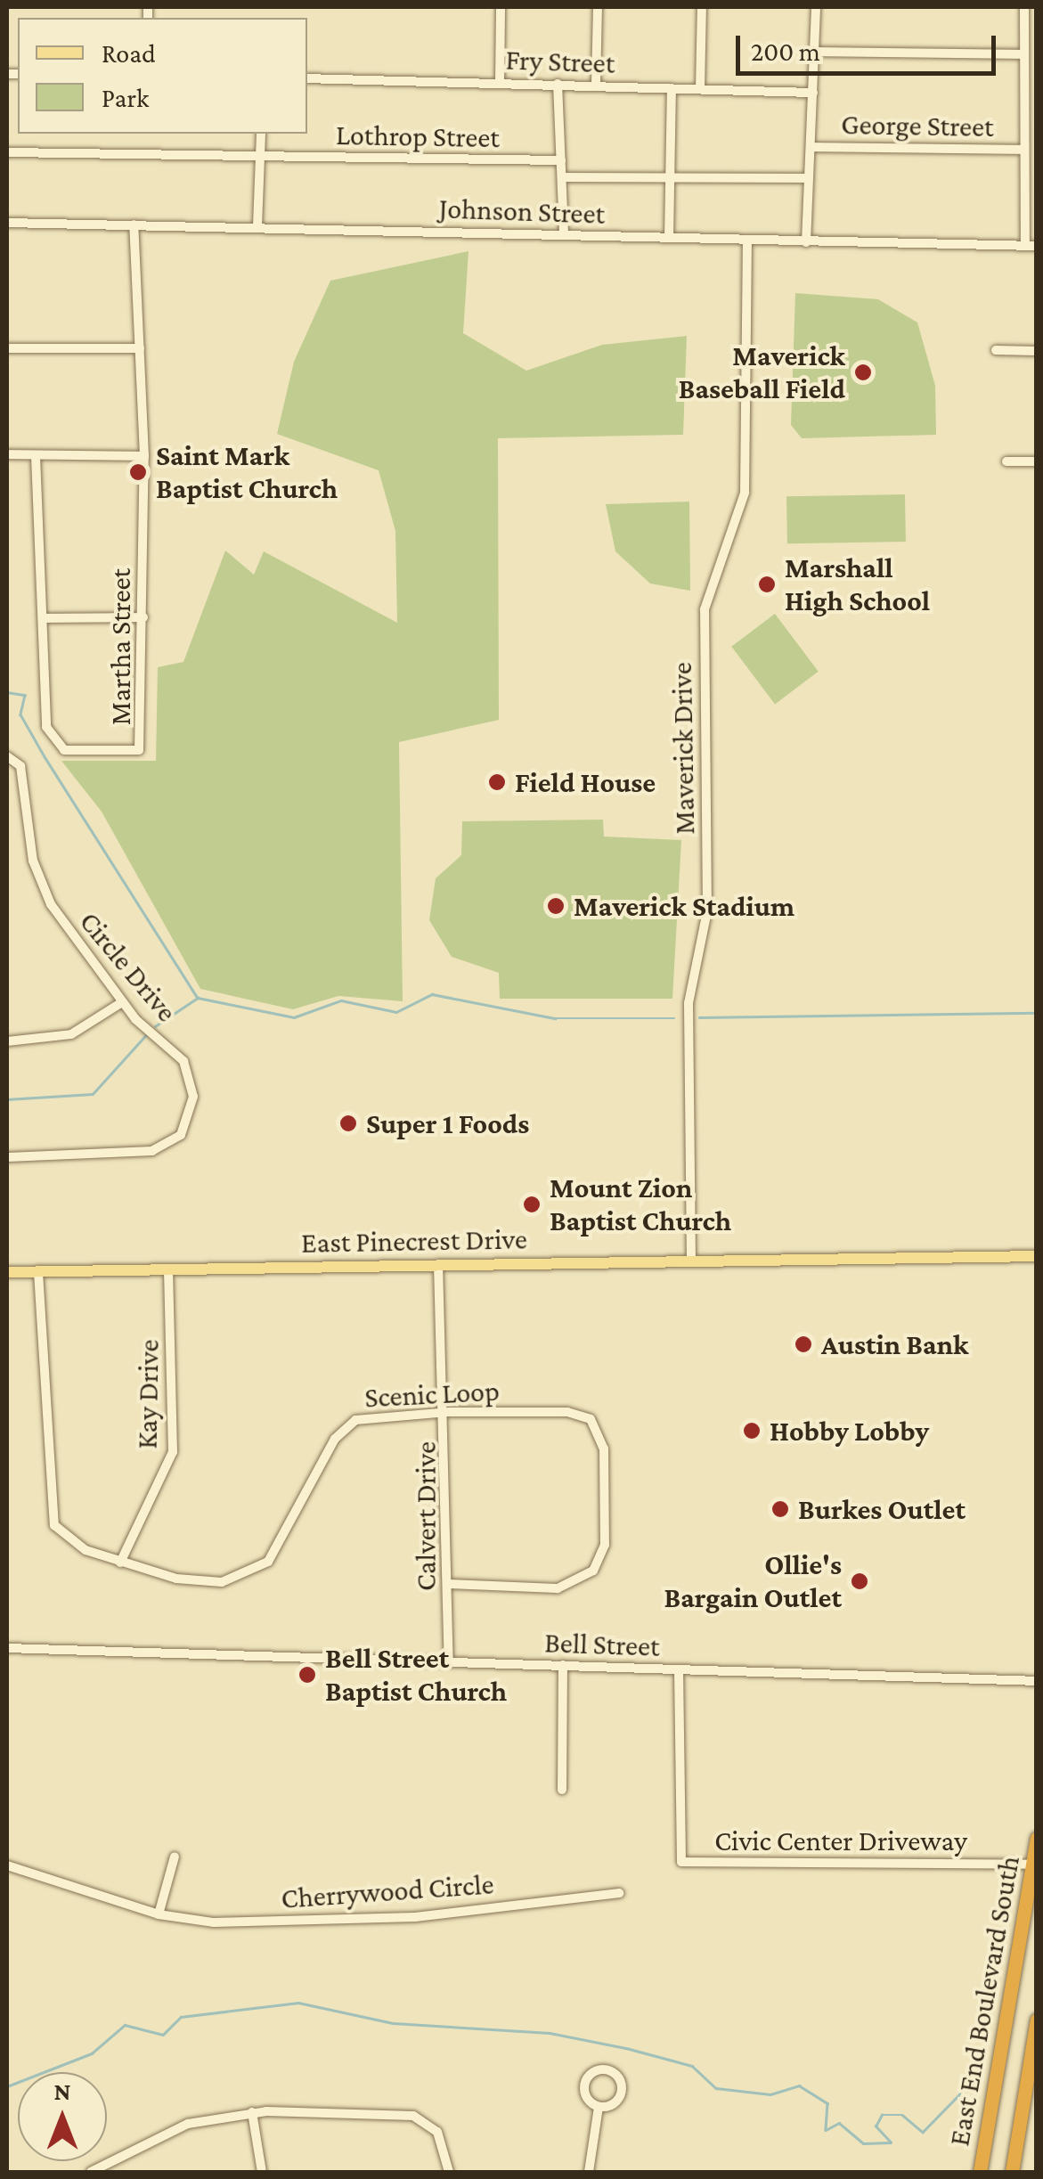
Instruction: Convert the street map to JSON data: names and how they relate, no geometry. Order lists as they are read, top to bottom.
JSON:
{
  "streets": {
    "highway": ["East End Boulevard South"],
    "main road": ["East Pinecrest Drive"],
    "street": [
      "Fry Street",
      "George Street",
      "Lothrop Street",
      "Johnson Street",
      "Martha Street",
      "Maverick Drive",
      "Circle Drive",
      "Kay Drive",
      "Scenic Loop",
      "Calvert Drive",
      "Bell Street",
      "Civic Center Driveway",
      "Cherrywood Circle"
    ]
  },
  "crossings": [
    ["Johnson Street", "Martha Street"],
    ["Johnson Street", "Maverick Drive"],
    ["Maverick Drive", "East Pinecrest Drive"],
    ["East Pinecrest Drive", "Kay Drive"],
    ["East Pinecrest Drive", "Scenic Loop"],
    ["East Pinecrest Drive", "Calvert Drive"],
    ["Kay Drive", "Scenic Loop"],
    ["Scenic Loop", "Calvert Drive"],
    ["Calvert Drive", "Bell Street"],
    ["Bell Street", "Civic Center Driveway"],
    ["Civic Center Driveway", "East End Boulevard South"]
  ],
  "places": [
    "Maverick Baseball Field",
    "Saint Mark Baptist Church",
    "Marshall High School",
    "Field House",
    "Maverick Stadium",
    "Super 1 Foods",
    "Mount Zion Baptist Church",
    "Austin Bank",
    "Hobby Lobby",
    "Burkes Outlet",
    "Ollie's Bargain Outlet",
    "Bell Street Baptist Church"
  ],
  "legend": ["Road", "Park"],
  "scale_bar": "200 m",
  "north": "top"
}
